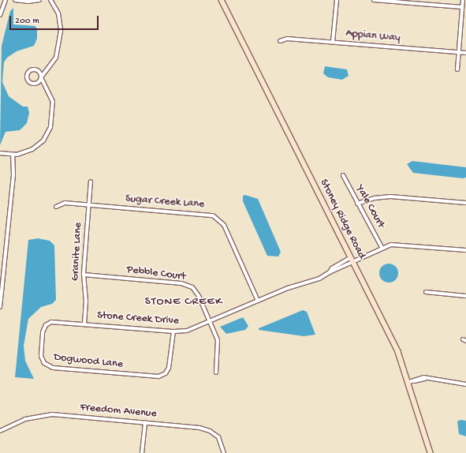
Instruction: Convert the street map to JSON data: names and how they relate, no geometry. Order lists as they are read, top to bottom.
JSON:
{
  "streets": {
    "street": [
      "Appian Way",
      "Sugar Creek Lane",
      "Yale Court",
      "Stoney Ridge Road",
      "Granite Lane",
      "Pebble Court",
      "Stone Creek Drive",
      "Dogwood Lane",
      "Freedom Avenue"
    ]
  },
  "crossings": [
    ["Sugar Creek Lane", "Granite Lane"],
    ["Sugar Creek Lane", "Stone Creek Drive"],
    ["Yale Court", "Stone Creek Drive"],
    ["Stoney Ridge Road", "Stone Creek Drive"],
    ["Granite Lane", "Pebble Court"],
    ["Granite Lane", "Stone Creek Drive"],
    ["Granite Lane", "Dogwood Lane"],
    ["Pebble Court", "Stone Creek Drive"],
    ["Stone Creek Drive", "Dogwood Lane"]
  ],
  "districts": ["STONE CREEK"],
  "scale_bar": "200 m"
}
